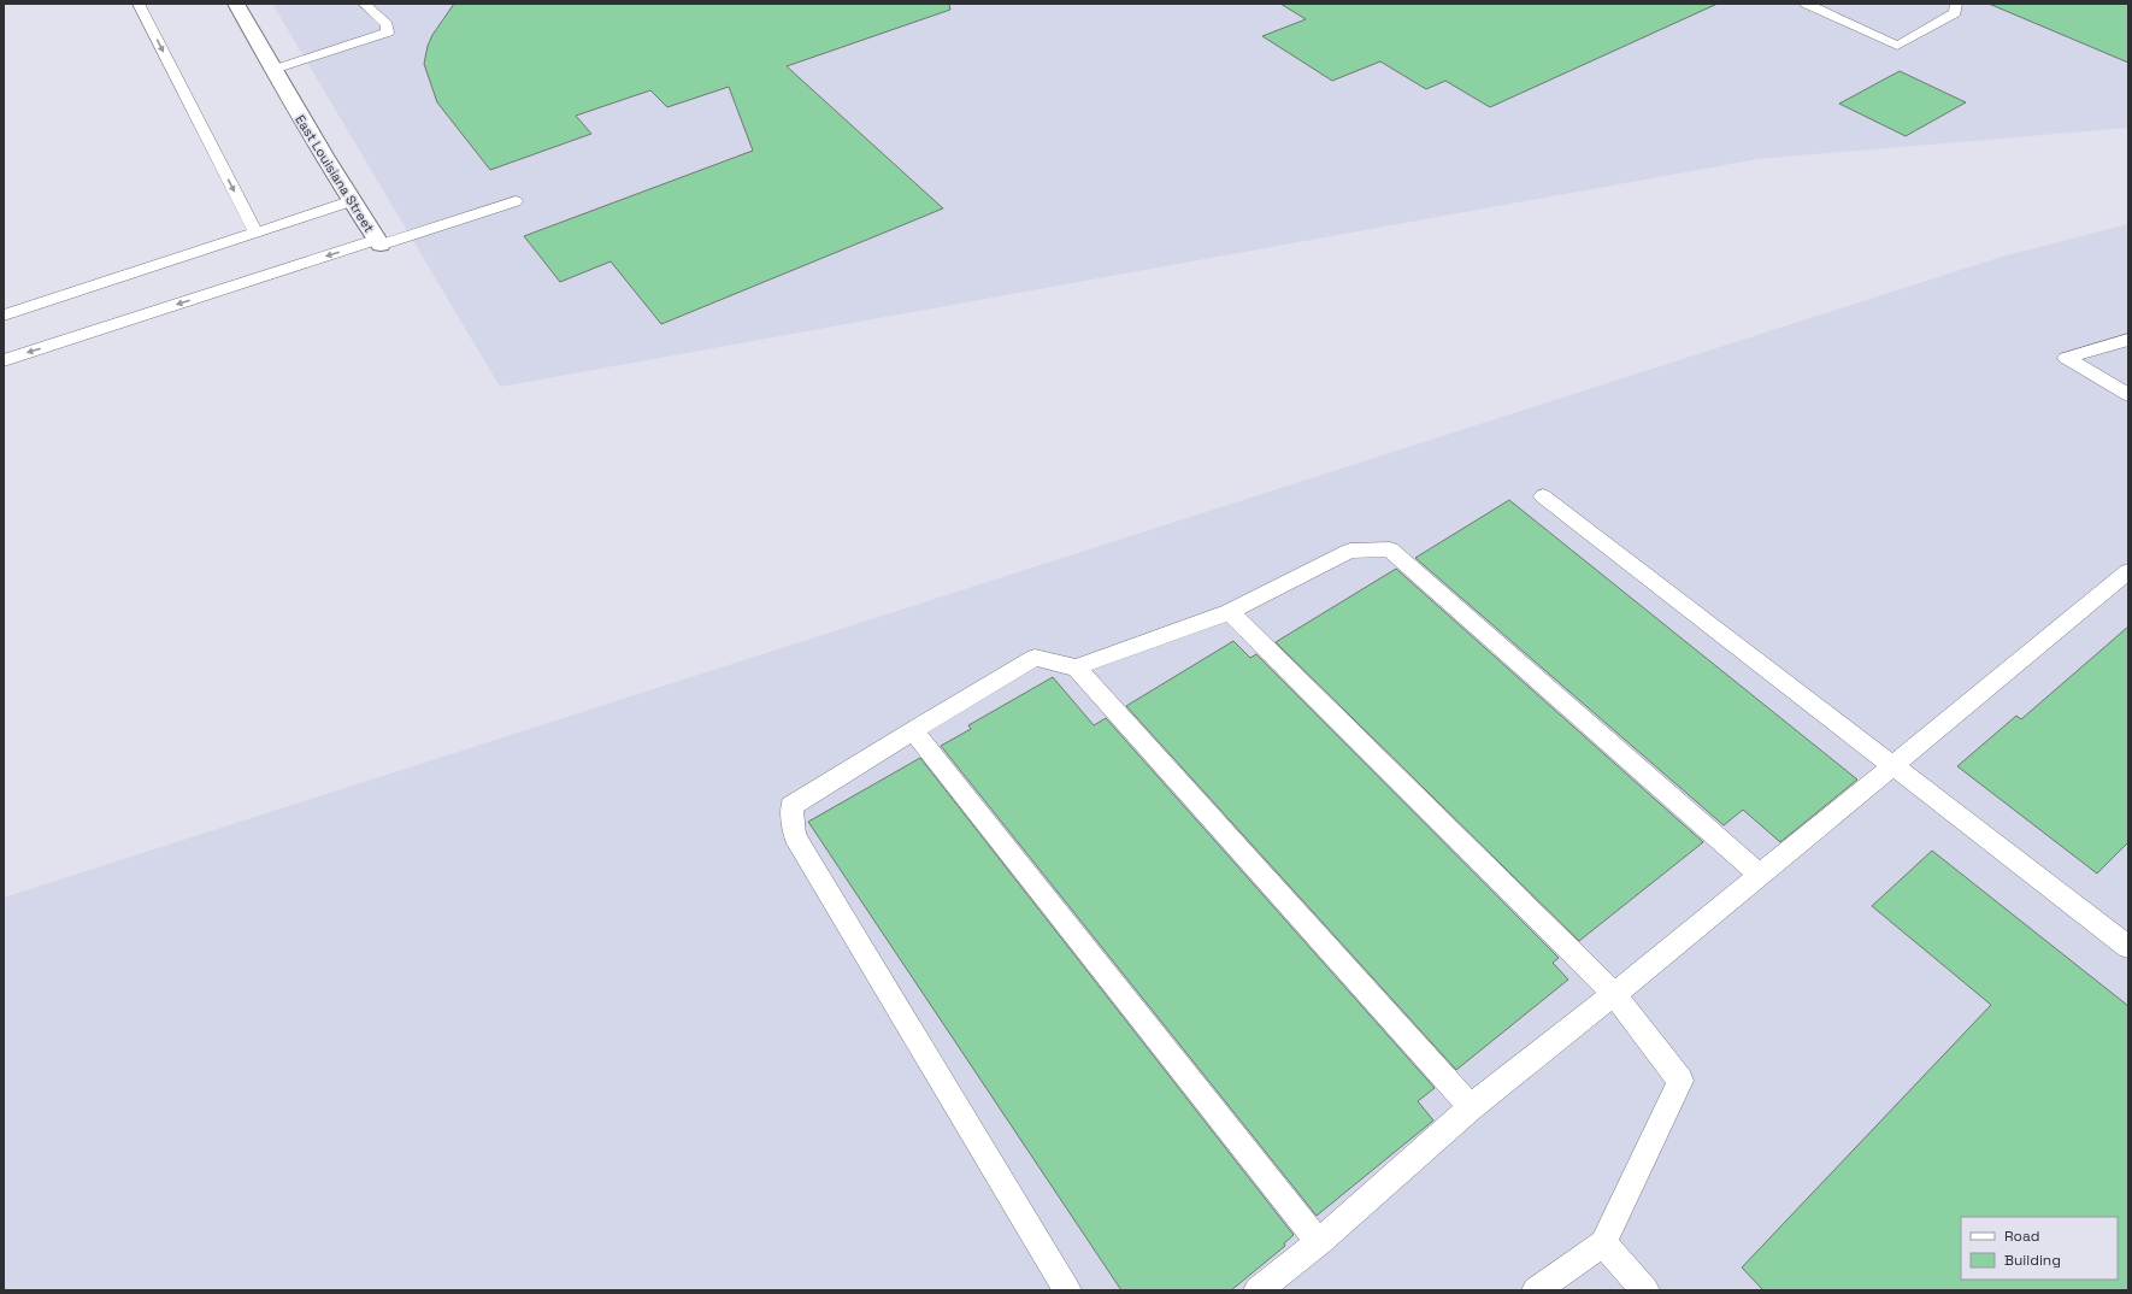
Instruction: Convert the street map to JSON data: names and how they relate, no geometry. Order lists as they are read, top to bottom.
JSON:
{
  "streets": {
    "street": ["East Louisiana Street"]
  },
  "legend": ["Road", "Building"]
}
